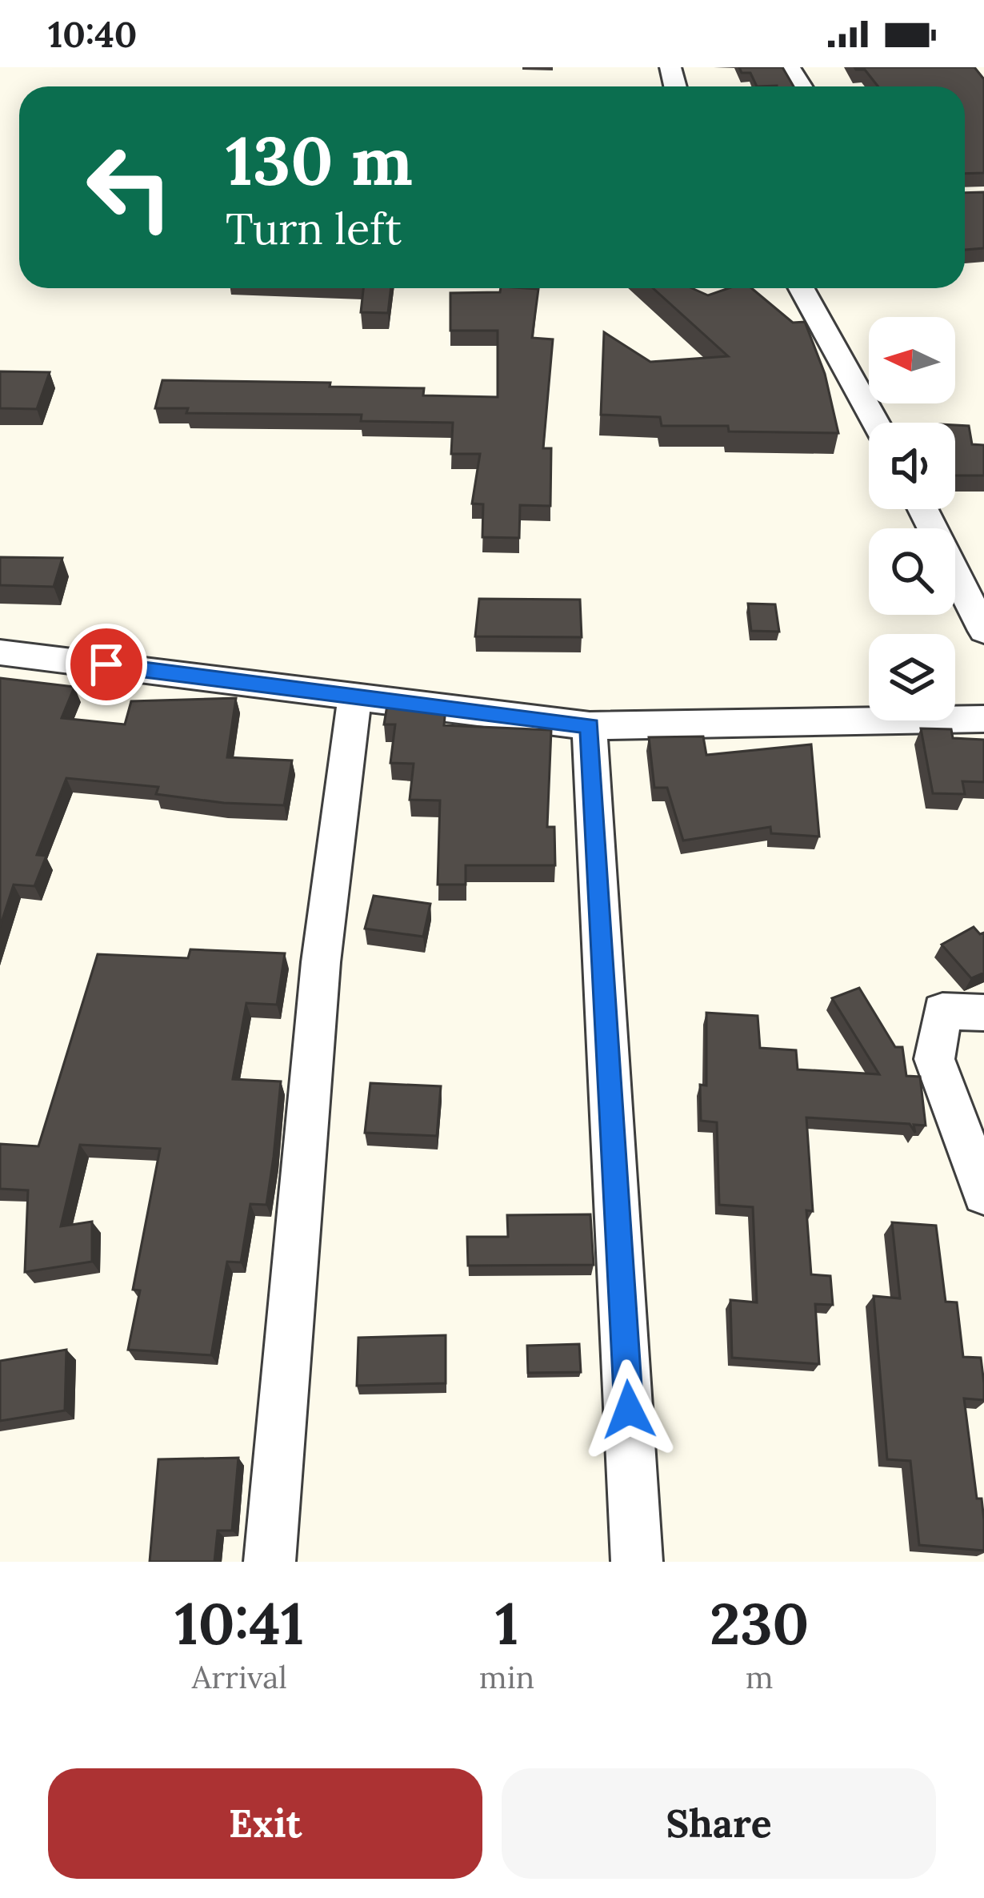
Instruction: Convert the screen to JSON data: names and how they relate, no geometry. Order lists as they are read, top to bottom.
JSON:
{
  "north": "left",
  "page": {
    "status": "10:40",
    "turn": ["130 m", "Turn left"],
    "eta": [
      "10:41",
      "Arrival",
      "1",
      "min",
      "230",
      "m"
    ],
    "buttons": ["Exit", "Share"]
  }
}
